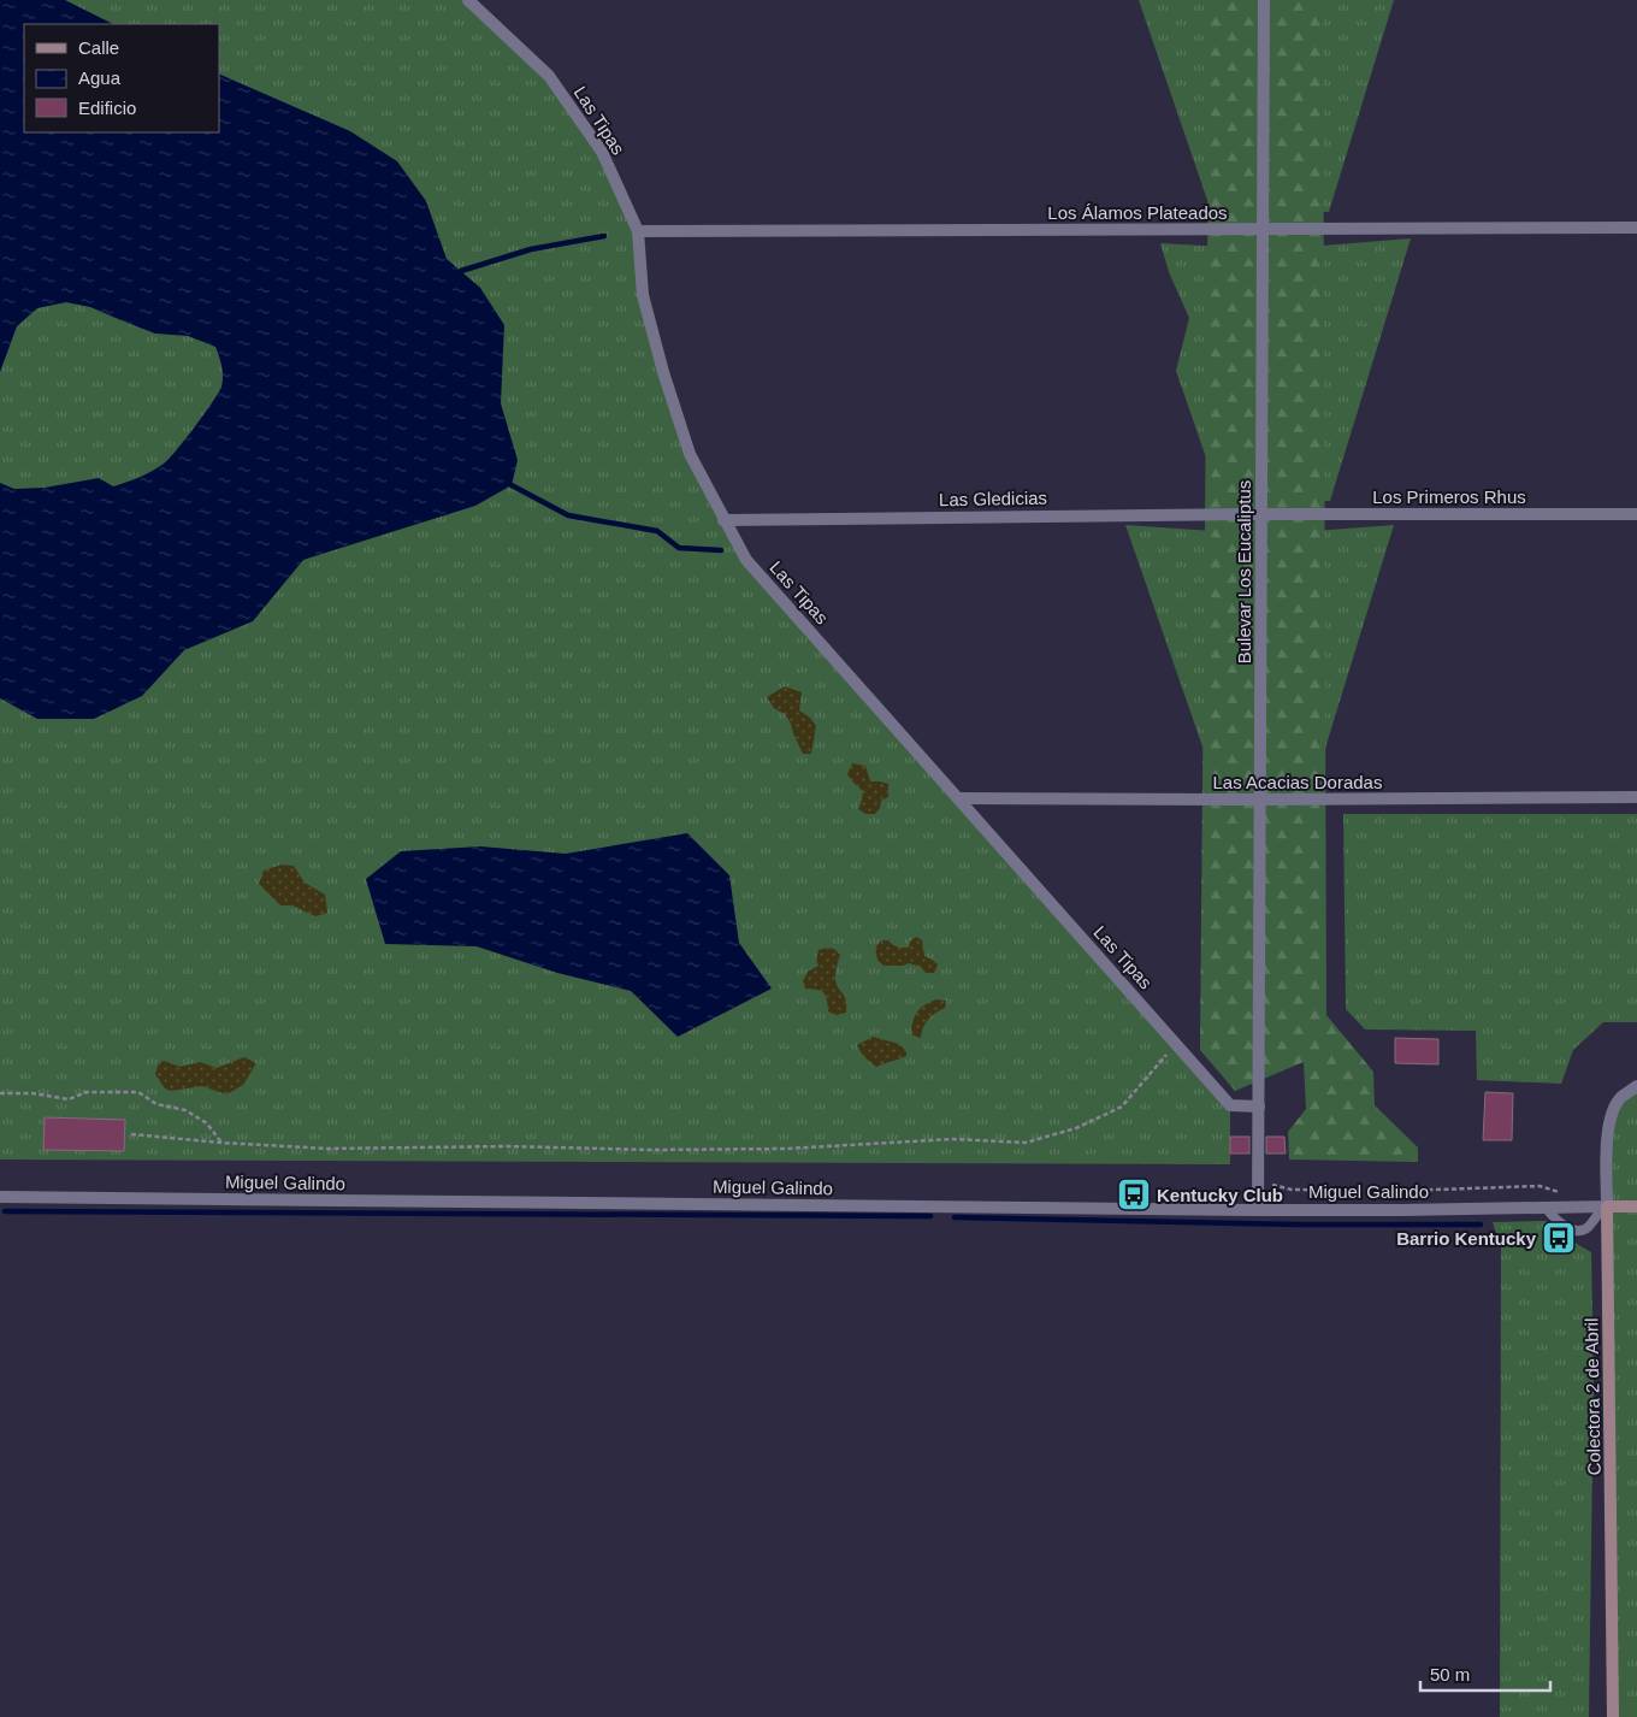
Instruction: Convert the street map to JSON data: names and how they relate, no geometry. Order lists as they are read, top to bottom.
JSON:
{
  "streets": {
    "street": [
      "Las Tipas",
      "Los Álamos Plateados",
      "Los Primeros Rhus",
      "Las Gledicias",
      "Bulevar Los Eucaliptus",
      "Las Acacias Doradas",
      "Miguel Galindo",
      "Colectora 2 de Abril"
    ]
  },
  "crossings": [
    ["Las Tipas", "Los Álamos Plateados"],
    ["Las Tipas", "Las Gledicias"],
    ["Las Tipas", "Bulevar Los Eucaliptus"],
    ["Las Tipas", "Las Acacias Doradas"],
    ["Los Álamos Plateados", "Bulevar Los Eucaliptus"],
    ["Los Primeros Rhus", "Las Gledicias"],
    ["Los Primeros Rhus", "Bulevar Los Eucaliptus"],
    ["Las Gledicias", "Bulevar Los Eucaliptus"],
    ["Bulevar Los Eucaliptus", "Las Acacias Doradas"],
    ["Bulevar Los Eucaliptus", "Miguel Galindo"],
    ["Miguel Galindo", "Colectora 2 de Abril"]
  ],
  "places": {
    "bus stop": ["Kentucky Club", "Barrio Kentucky"]
  },
  "legend": ["Calle", "Agua", "Edificio"],
  "scale_bar": "50 m"
}
